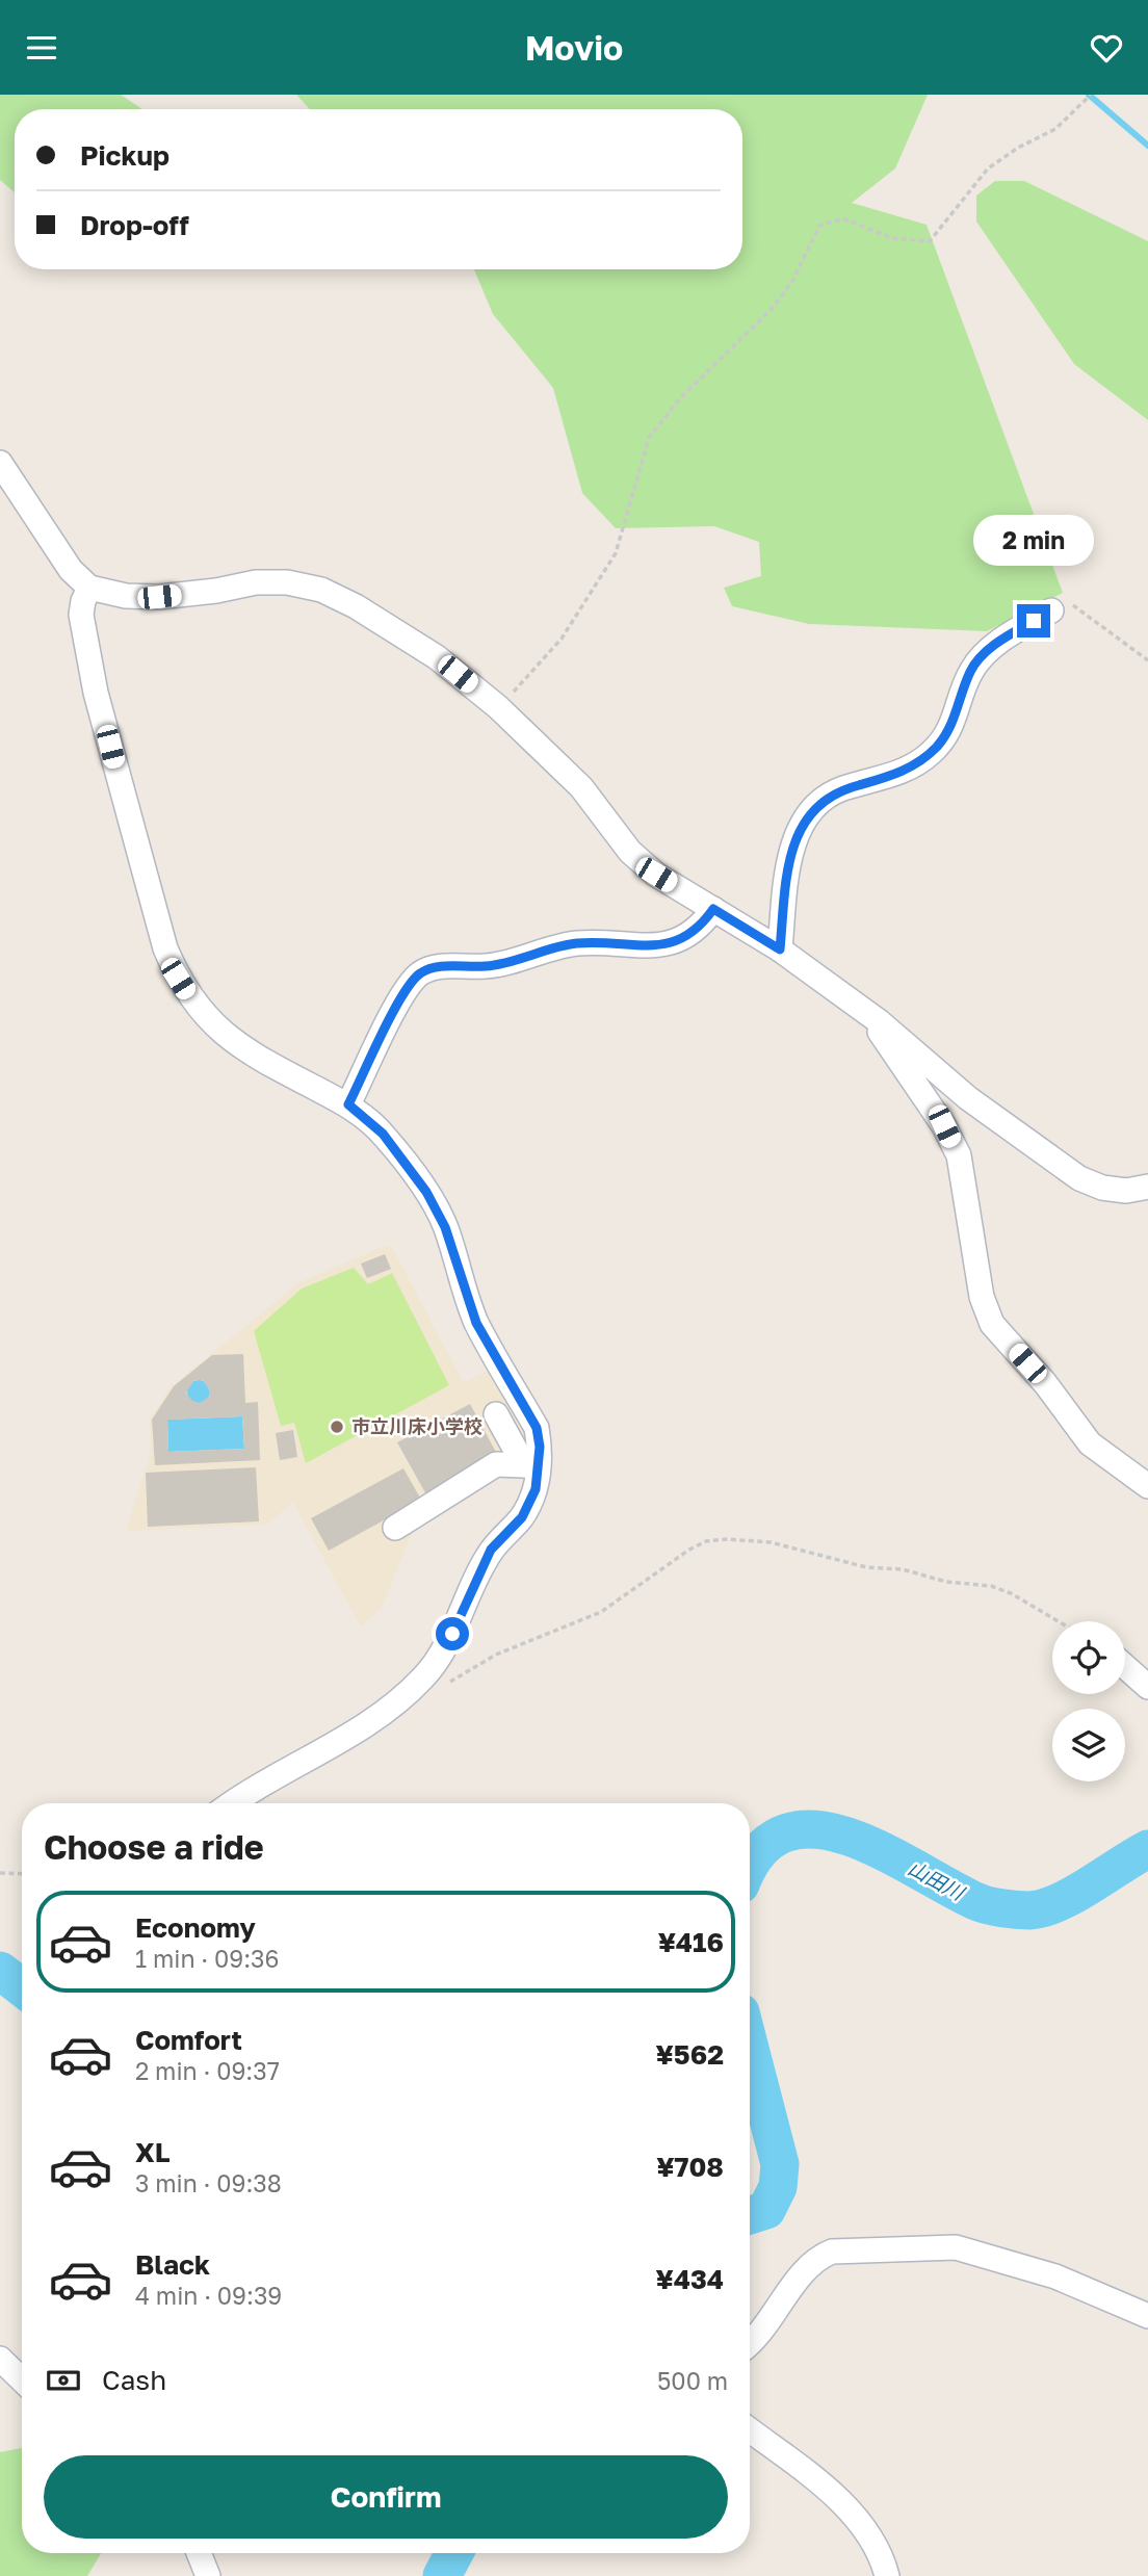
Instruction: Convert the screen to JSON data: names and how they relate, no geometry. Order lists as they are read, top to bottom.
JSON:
{
  "water": ["山田川"],
  "places": ["市立川床小学校"],
  "page": {
    "header": "Movio",
    "banner": ["Pickup", "Drop-off"],
    "bubble": "2 min",
    "heading": "Choose a ride",
    "list": [
      {
        "name": "Economy",
        "note": "1 min · 09:36",
        "value": "¥416"
      },
      {
        "name": "Comfort",
        "note": "2 min · 09:37",
        "value": "¥562"
      },
      {
        "name": "XL",
        "note": "3 min · 09:38",
        "value": "¥708"
      },
      {
        "name": "Black",
        "note": "4 min · 09:39",
        "value": "¥434"
      }
    ],
    "pay": ["Cash", "500 m"],
    "buttons": "Confirm"
  }
}
